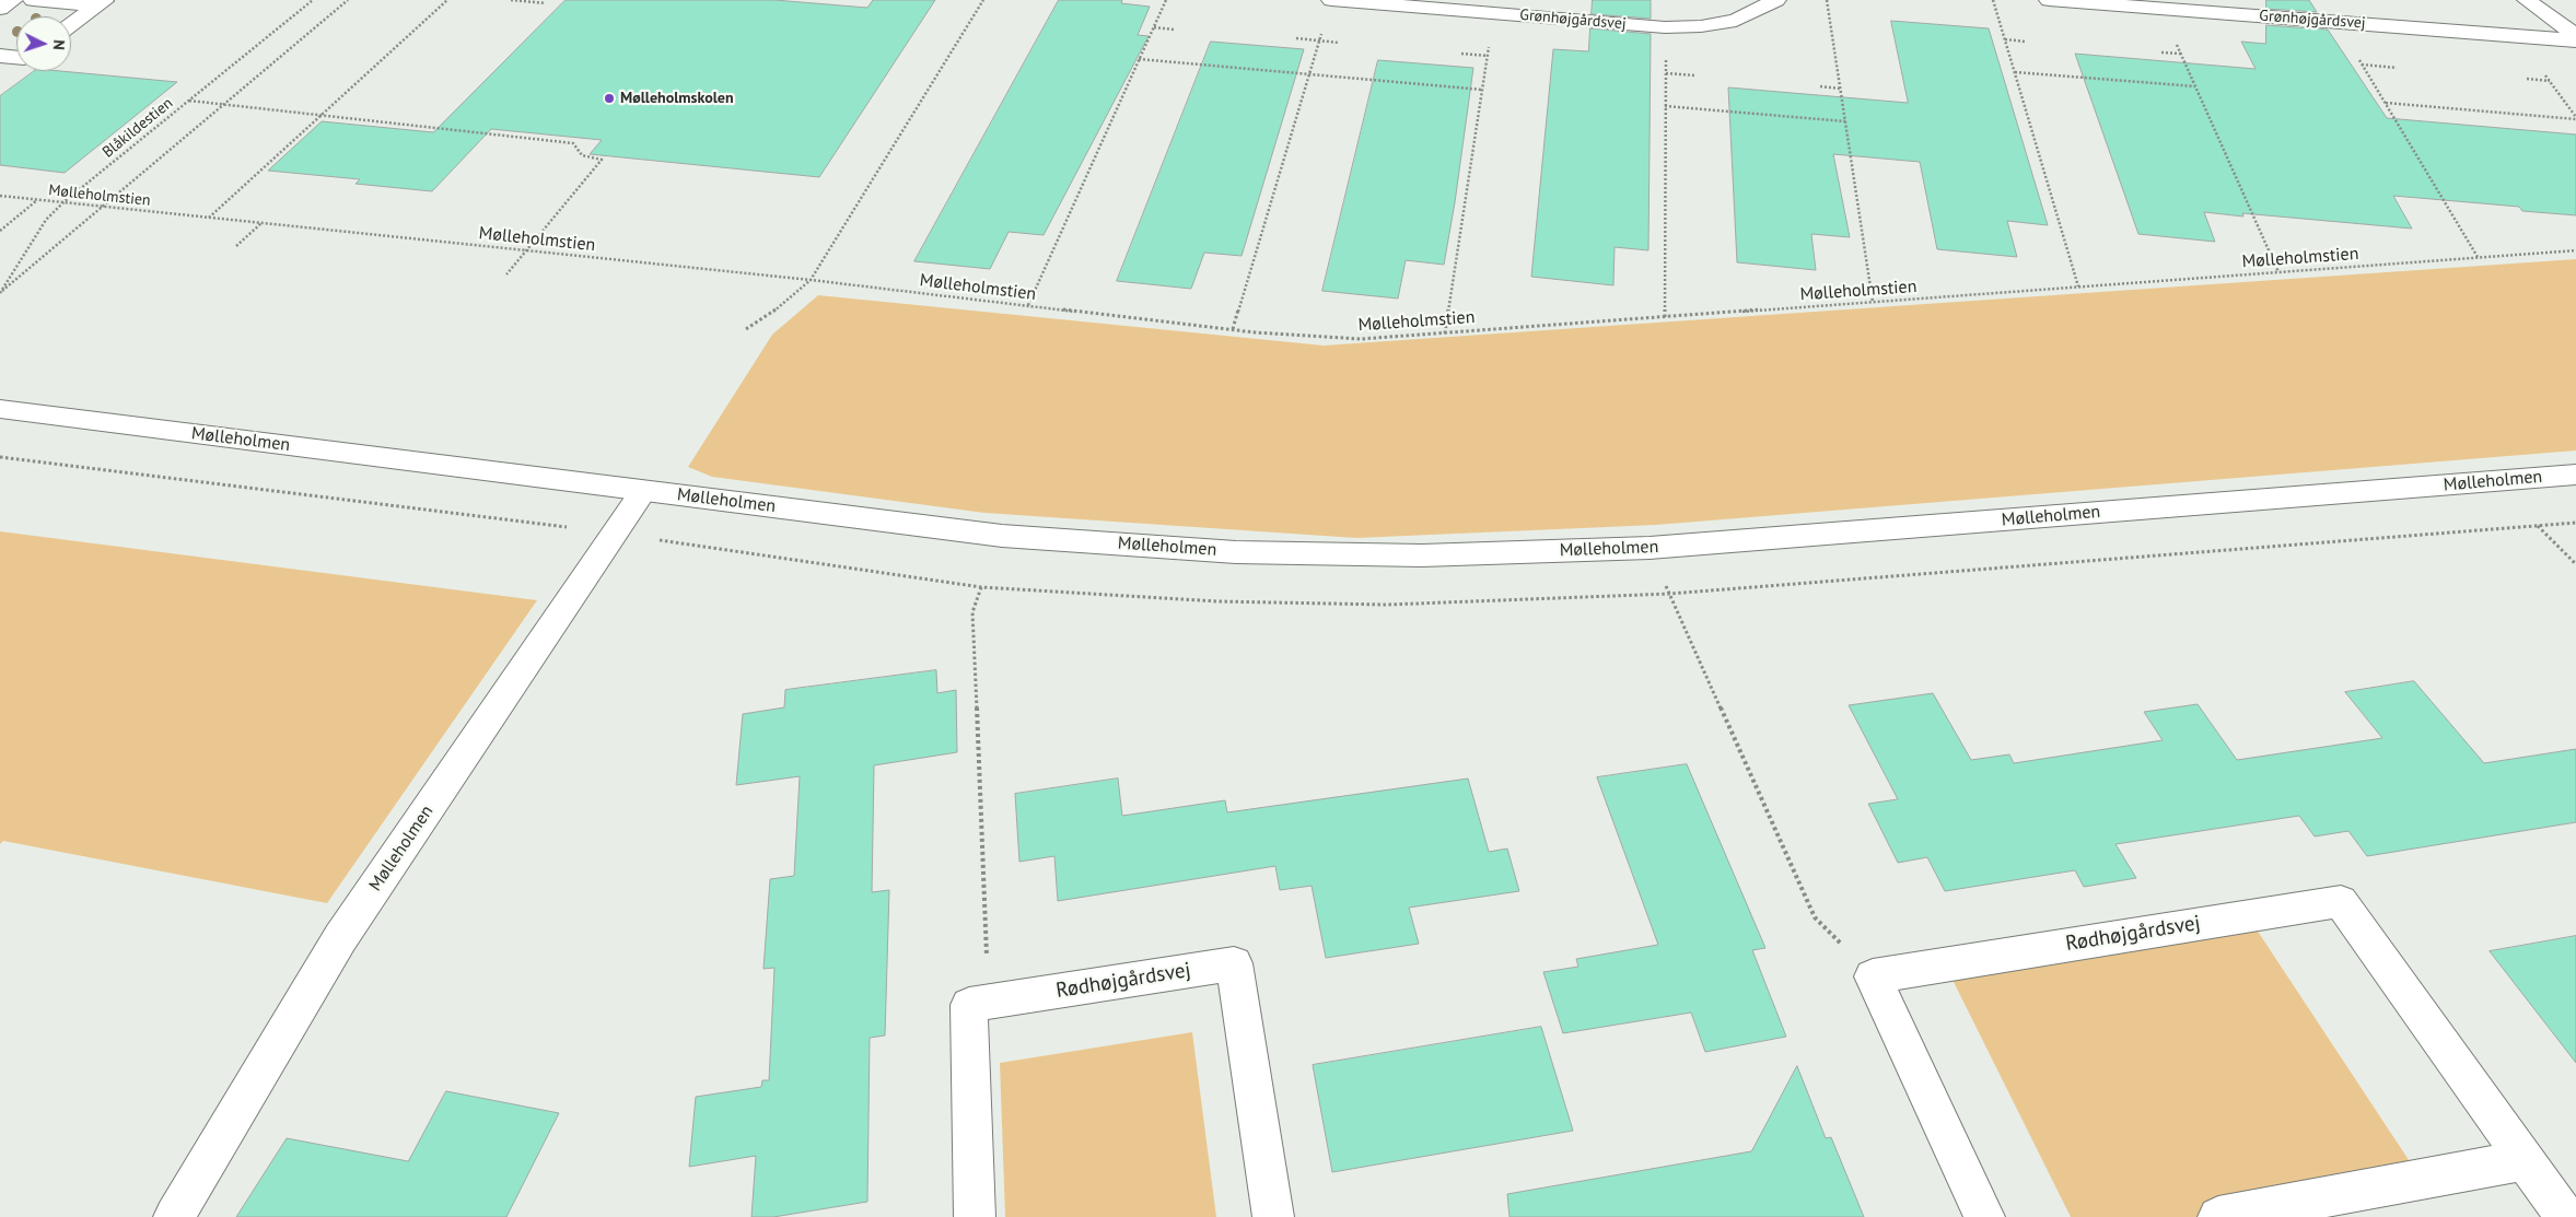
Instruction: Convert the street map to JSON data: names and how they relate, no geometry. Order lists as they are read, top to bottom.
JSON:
{
  "streets": {
    "street": ["Grønhøjgårdsvej", "Mølleholmen", "Rødhøjgårdsvej"],
    "path": ["Blåkildestien", "Mølleholmstien"]
  },
  "crossings": [
    ["Blåkildestien", "Mølleholmstien"]
  ],
  "places": ["Mølleholmskolen"],
  "north": "right"
}
